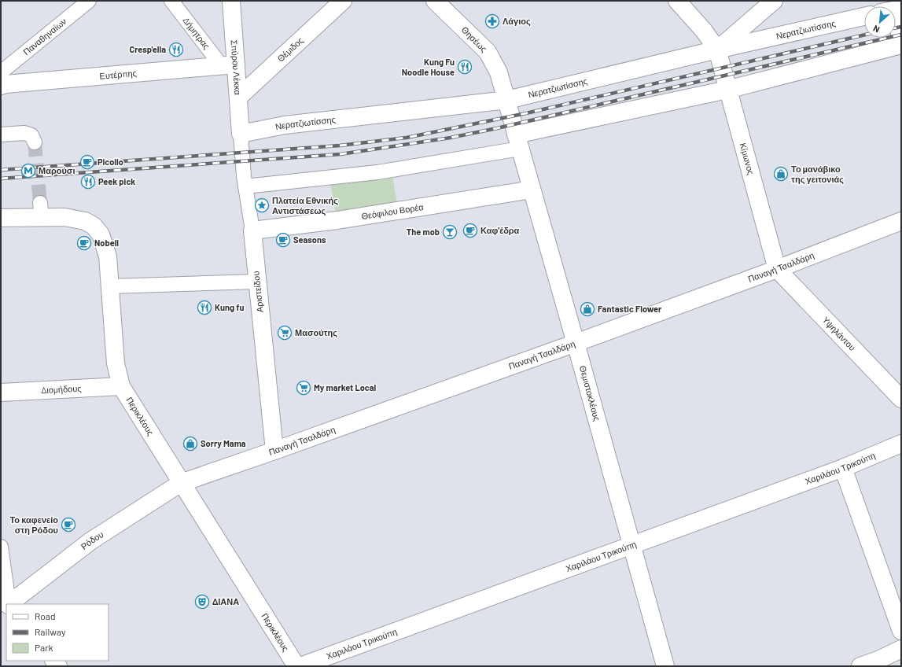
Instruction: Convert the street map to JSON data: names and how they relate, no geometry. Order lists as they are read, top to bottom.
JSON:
{
  "streets": {
    "street": [
      "Νερατζιωτίσσης",
      "Δήμητρας",
      "Παναθηναίων",
      "Θησέως",
      "Θέμιδος",
      "Σπύρου Λέκκα",
      "Ευτέρπης",
      "Κίμωνος",
      "Θεόφιλου Βορέα",
      "Παναγή Τσαλδάρη",
      "Αριστείδου",
      "Υψηλάντου",
      "Διομήδους",
      "Θεμιστοκλέους",
      "Περικλέους",
      "Χαριλάου Τρικούπη",
      "Ρόδου"
    ]
  },
  "crossings": [
    ["Νερατζιωτίσσης", "Θησέως"],
    ["Νερατζιωτίσσης", "Σπύρου Λέκκα"],
    ["Νερατζιωτίσσης", "Κίμωνος"],
    ["Νερατζιωτίσσης", "Αριστείδου"],
    ["Δήμητρας", "Σπύρου Λέκκα"],
    ["Δήμητρας", "Ευτέρπης"],
    ["Θησέως", "Θεμιστοκλέους"],
    ["Θέμιδος", "Σπύρου Λέκκα"],
    ["Σπύρου Λέκκα", "Ευτέρπης"],
    ["Σπύρου Λέκκα", "Αριστείδου"],
    ["Κίμωνος", "Παναγή Τσαλδάρη"],
    ["Κίμωνος", "Υψηλάντου"],
    ["Θεόφιλου Βορέα", "Αριστείδου"],
    ["Θεόφιλου Βορέα", "Θεμιστοκλέους"],
    ["Παναγή Τσαλδάρη", "Αριστείδου"],
    ["Παναγή Τσαλδάρη", "Υψηλάντου"],
    ["Παναγή Τσαλδάρη", "Θεμιστοκλέους"],
    ["Παναγή Τσαλδάρη", "Περικλέους"],
    ["Παναγή Τσαλδάρη", "Ρόδου"],
    ["Διομήδους", "Περικλέους"],
    ["Θεμιστοκλέους", "Χαριλάου Τρικούπη"],
    ["Περικλέους", "Ρόδου"]
  ],
  "places": {
    "pharmacy": ["Λάγιος"],
    "restaurant": [
      "Cresp'ella",
      "Kung Fu Noodle House",
      "Peek pick",
      "Kung fu"
    ],
    "cafe": [
      "Picollo",
      "Καφ'έδρα",
      "Seasons",
      "Nobell",
      "Το καφενείο στη Ρόδου"
    ],
    "metro station": ["Μαρούσι"],
    "shop": ["Το μανάβικο της γειτονιάς", "Fantastic Flower", "Sorry Mama"],
    "place": ["Πλατεία Εθνικής Αντιστάσεως"],
    "bar": ["The mob"],
    "supermarket": ["Μασούτης", "My market Local"],
    "theatre": ["ΔΙΑΝΑ"]
  },
  "legend": ["Road", "Railway", "Park"],
  "north": "bottom left"
}
